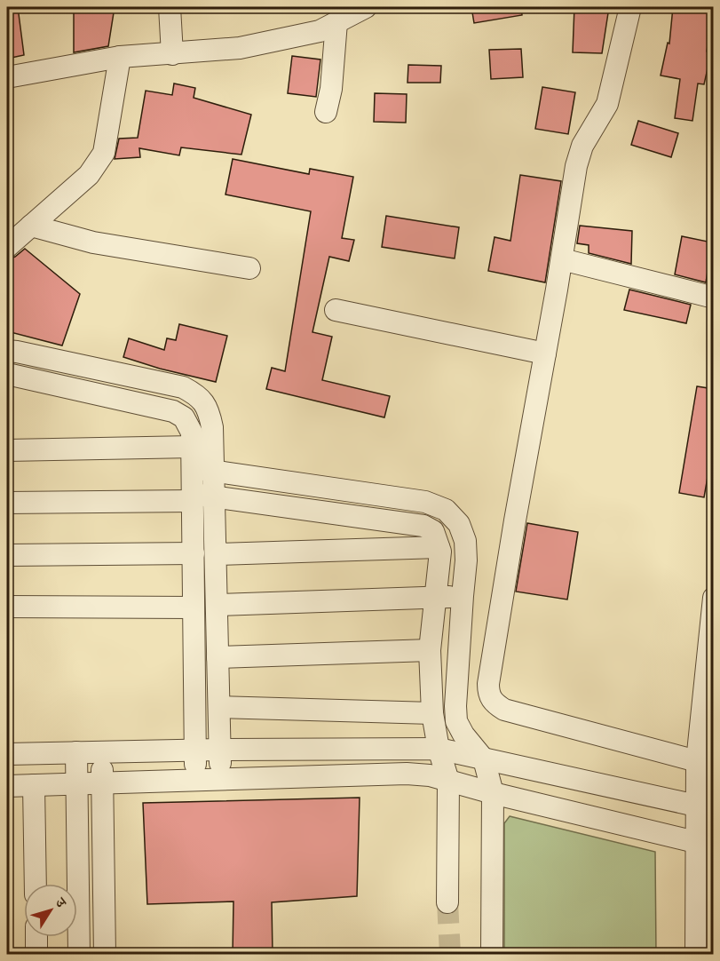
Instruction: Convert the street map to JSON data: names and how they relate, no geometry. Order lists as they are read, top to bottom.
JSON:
{
  "north": "top right"
}
